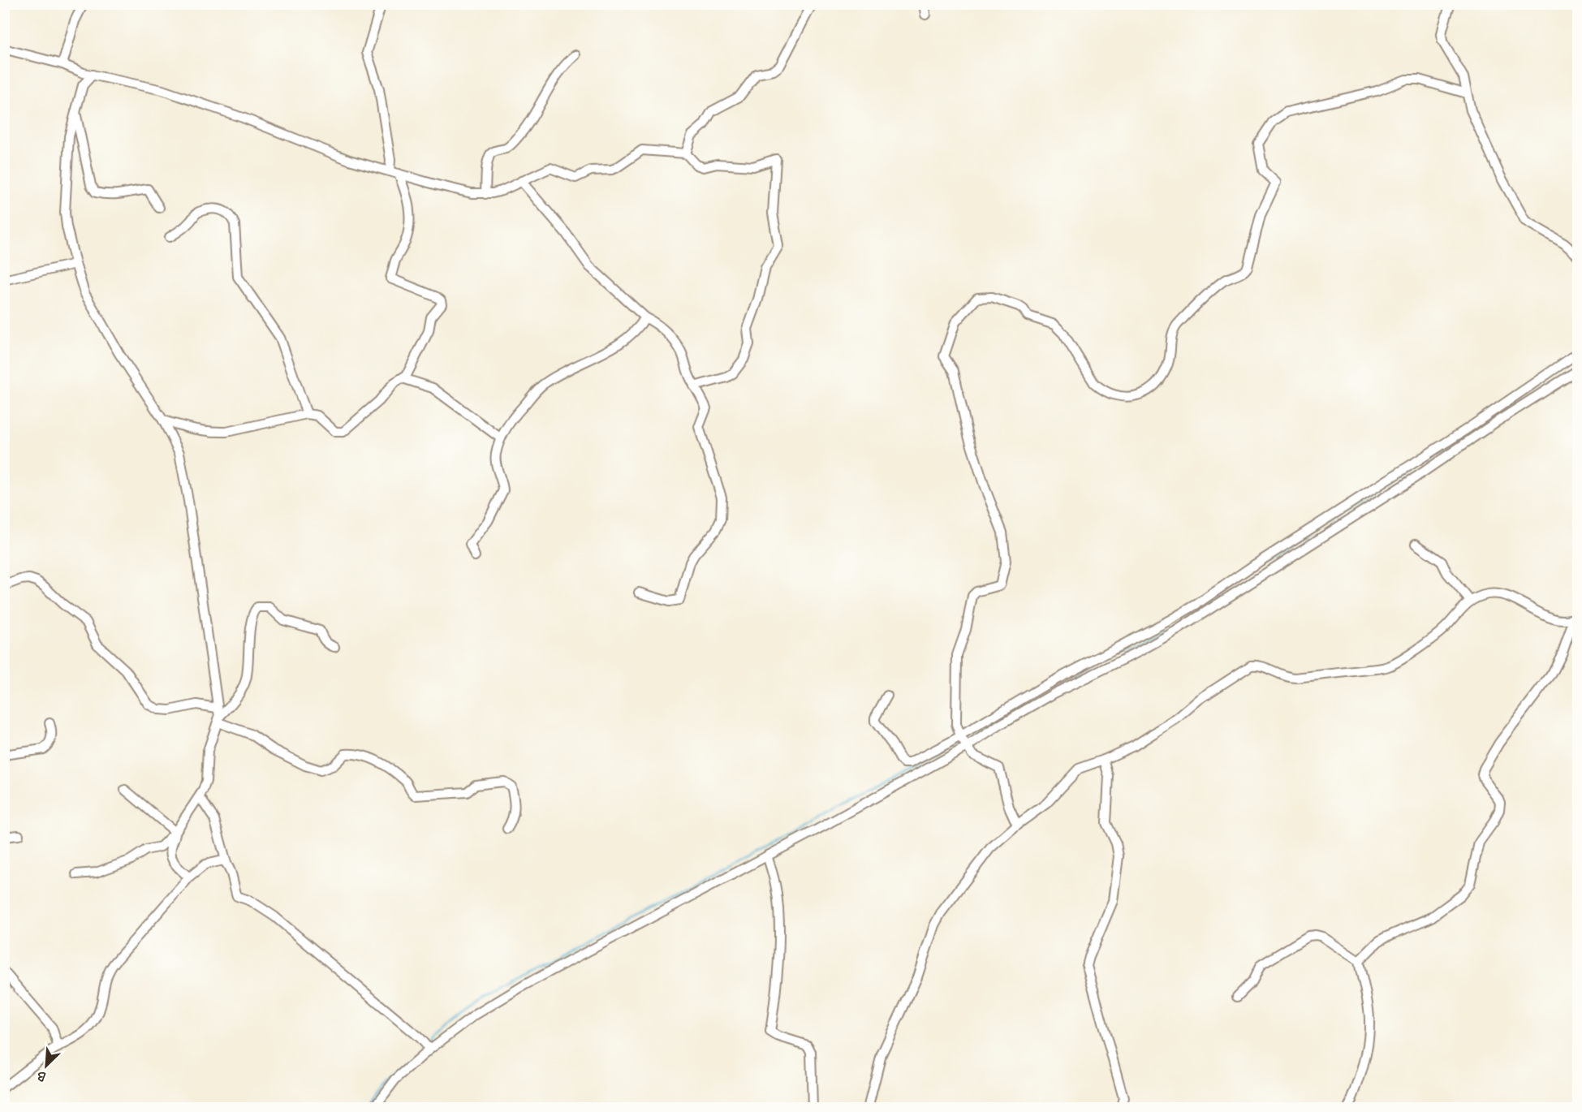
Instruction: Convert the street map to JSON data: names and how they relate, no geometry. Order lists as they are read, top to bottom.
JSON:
{
  "north": "bottom left"
}
